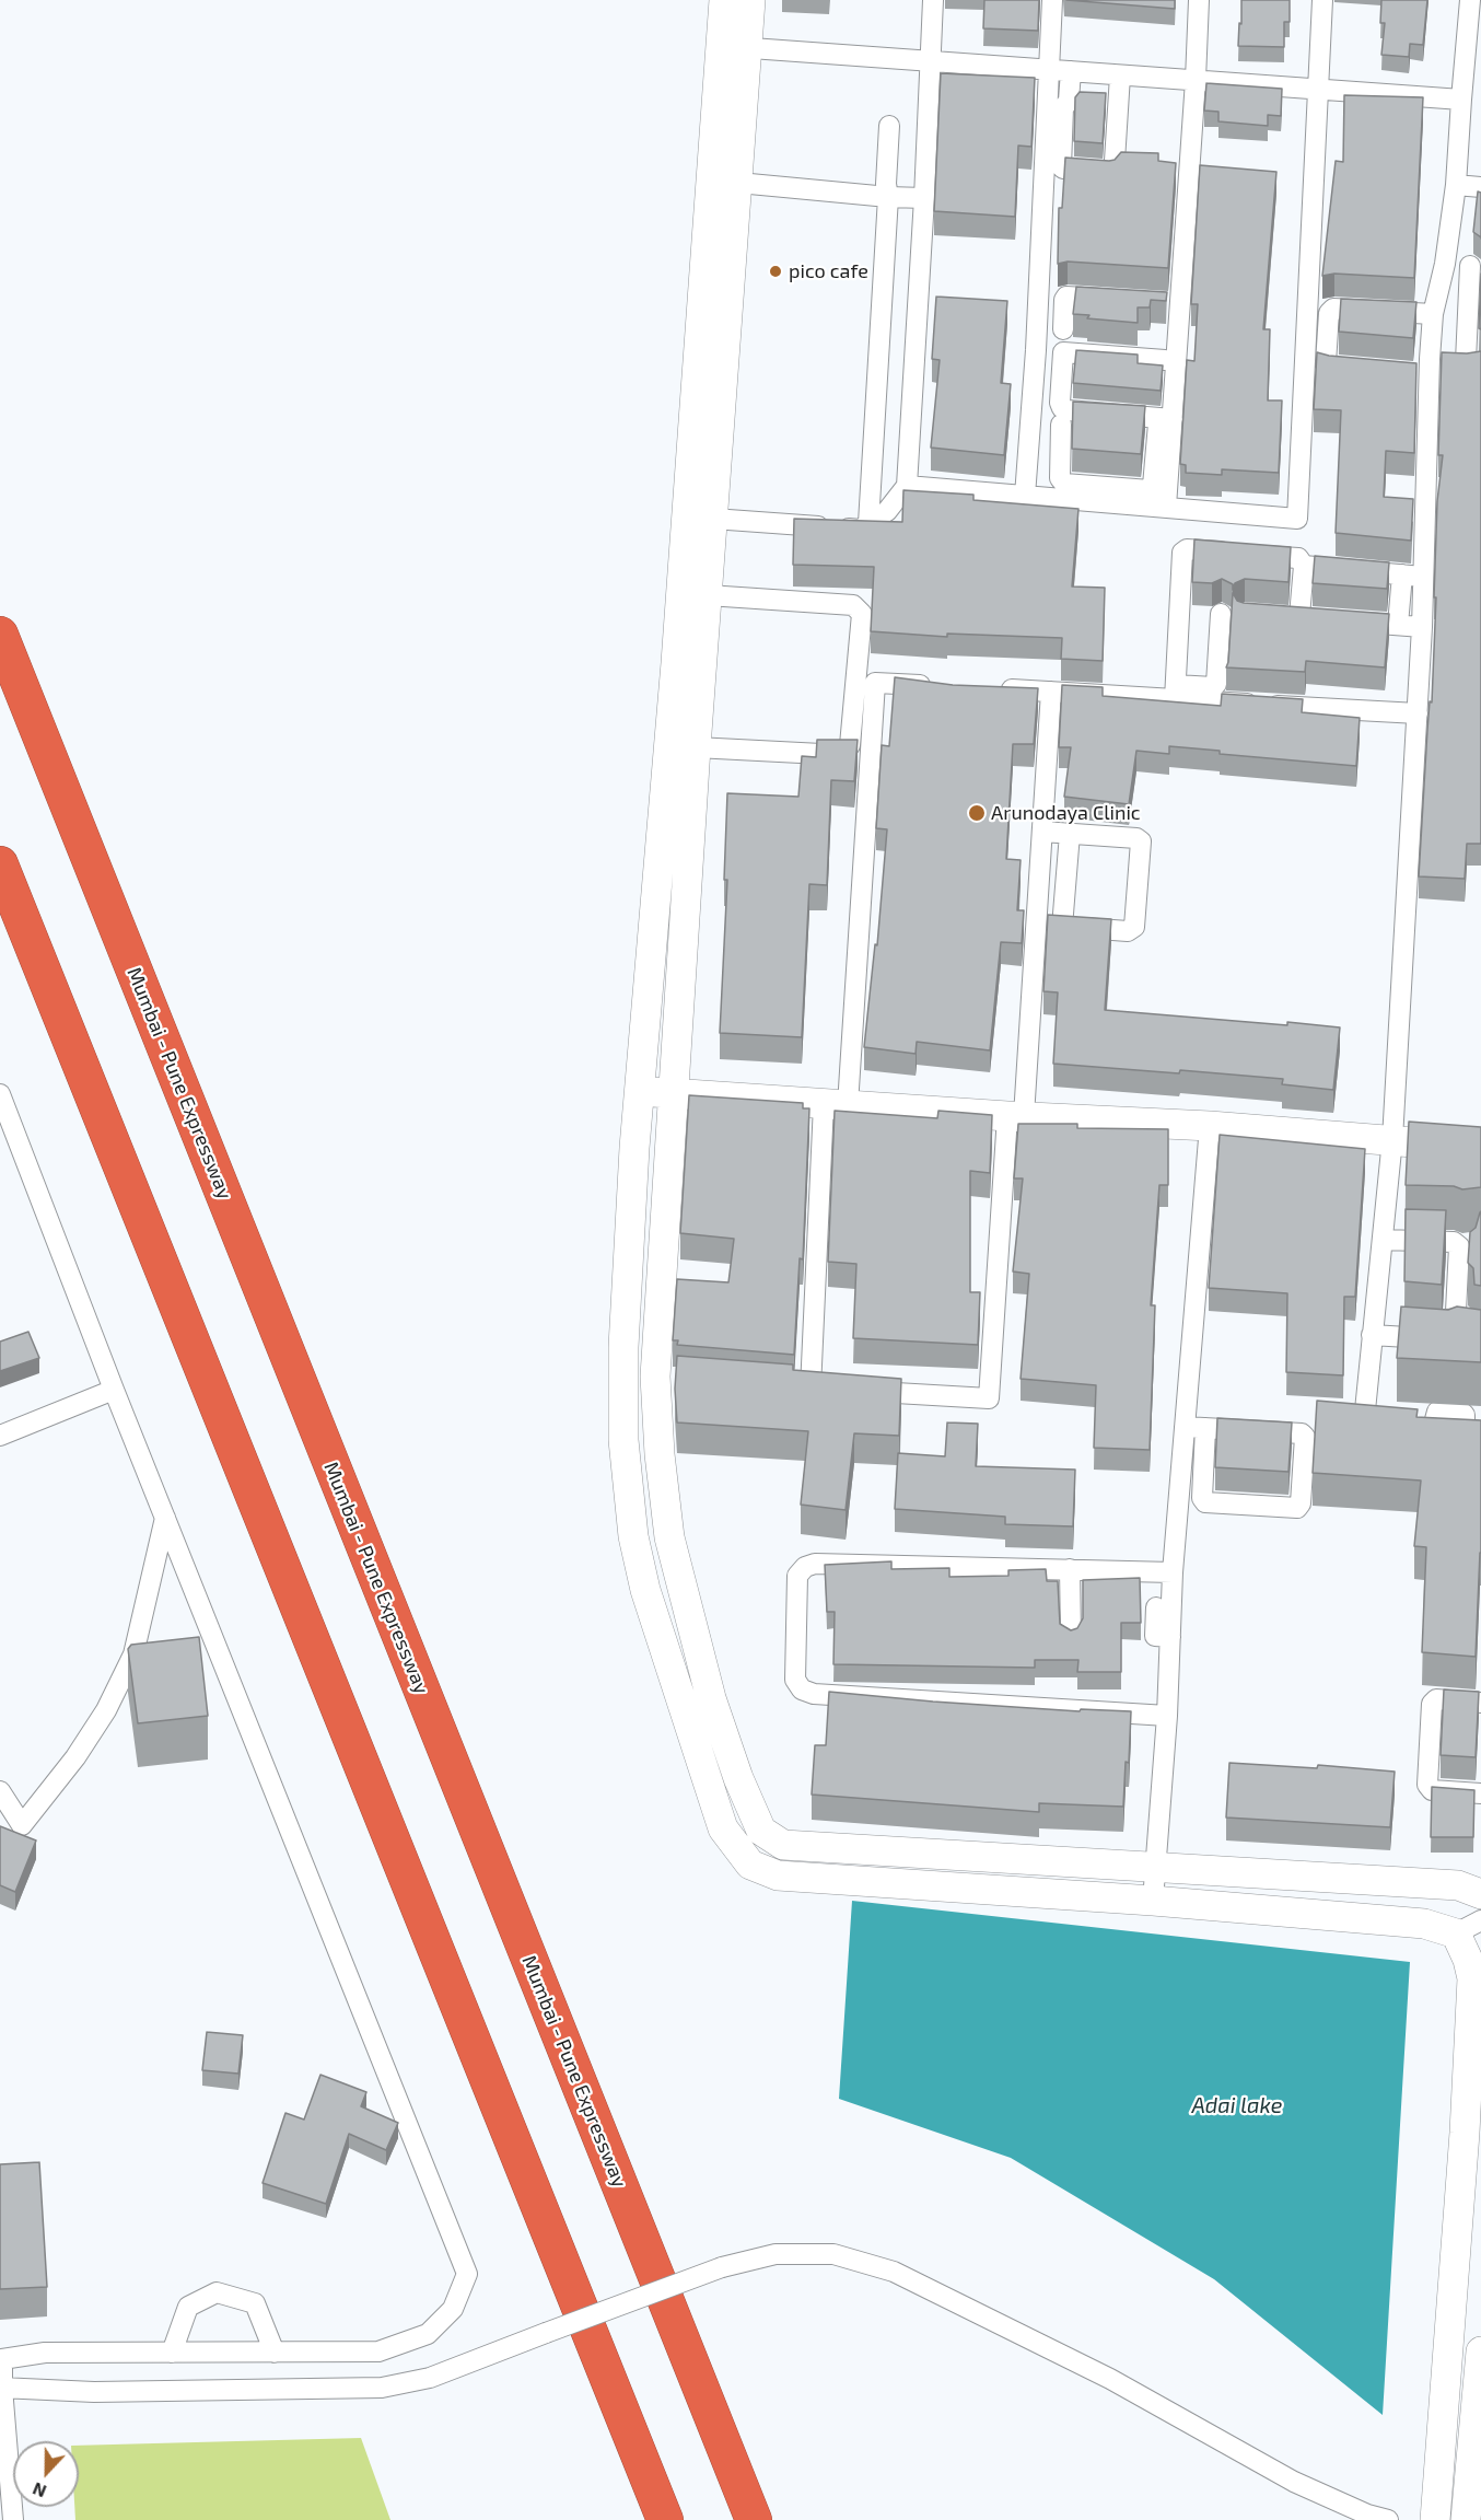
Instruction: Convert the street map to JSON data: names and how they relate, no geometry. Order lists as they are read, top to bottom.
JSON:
{
  "streets": {
    "highway": ["Mumbai - Pune Expressway"]
  },
  "water": ["Adai lake"],
  "places": ["pico cafe", "Arunodaya Clinic"],
  "north": "bottom"
}
